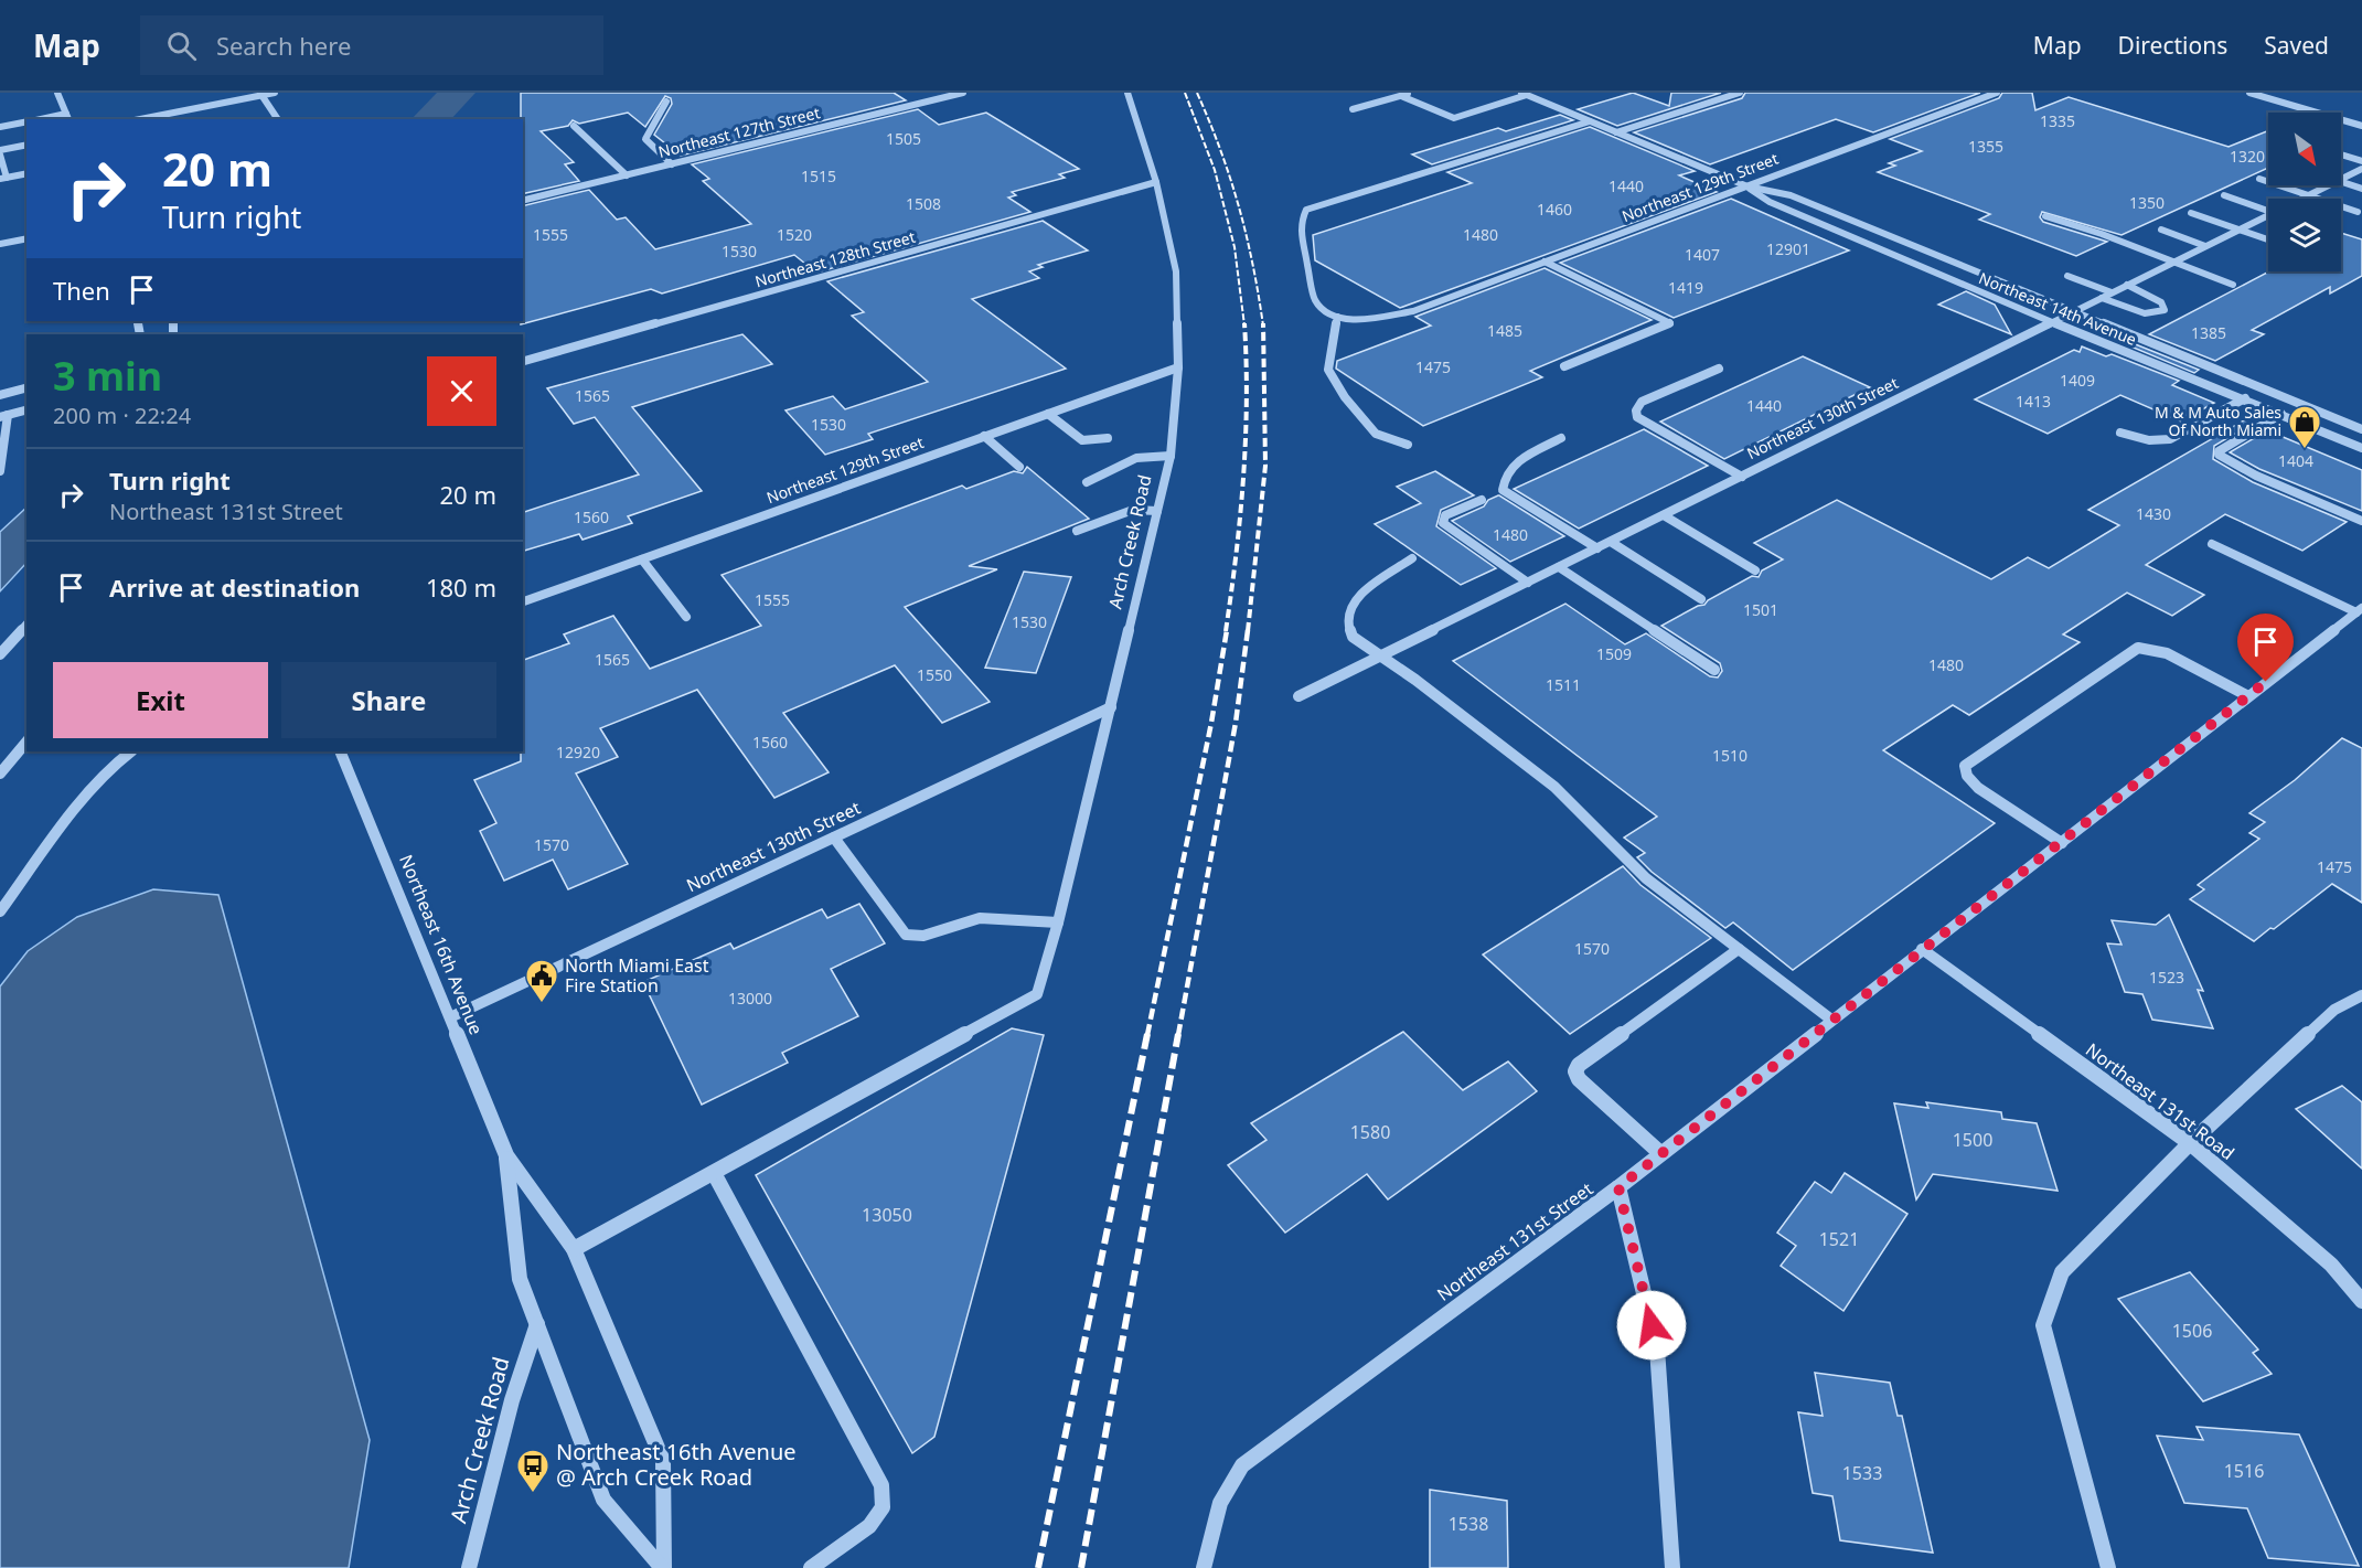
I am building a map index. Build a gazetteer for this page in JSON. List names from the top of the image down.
{
  "streets": {
    "street": [
      "Northeast 127th Street",
      "Northeast 129th Street",
      "Northeast 128th Street",
      "Northeast 14th Avenue",
      "Northeast 130th Street",
      "Arch Creek Road",
      "Northeast 16th Avenue",
      "Northeast 131st Road",
      "Northeast 131st Street"
    ]
  },
  "crossings": [
    ["Northeast 129th Street", "Northeast 14th Avenue"],
    ["Northeast 129th Street", "Arch Creek Road"],
    ["Northeast 128th Street", "Arch Creek Road"],
    ["Northeast 14th Avenue", "Northeast 130th Street"],
    ["Northeast 130th Street", "Arch Creek Road"],
    ["Northeast 130th Street", "Northeast 16th Avenue"],
    ["Arch Creek Road", "Northeast 16th Avenue"],
    ["Northeast 131st Road", "Northeast 131st Street"]
  ],
  "places": {
    "shop": ["M & M Auto Sales Of North Miami"],
    "public building": ["North Miami East Fire Station"],
    "bus stop": ["Northeast 16th Avenue @ Arch Creek Road"]
  },
  "house_numbers": [
    "1335",
    "1505",
    "1355",
    "1320",
    "1515",
    "1440",
    "1350",
    "1508",
    "1460",
    "1555",
    "1520",
    "1480",
    "12901",
    "1530",
    "1407",
    "1419",
    "1485",
    "1385",
    "1475",
    "1409",
    "1565",
    "1413",
    "1440",
    "1530",
    "1404",
    "1430",
    "1560",
    "1480",
    "1555",
    "1501",
    "1530",
    "1509",
    "1565",
    "1480",
    "1550",
    "1511",
    "1560",
    "12920",
    "1510",
    "1570",
    "1475",
    "1570",
    "1523",
    "13000",
    "1580",
    "1500",
    "13050",
    "1521",
    "1506",
    "1516",
    "1533",
    "1538"
  ],
  "north": "bottom right",
  "page": {
    "header": "Map",
    "search": "Search here",
    "nav": ["Map", "Directions", "Saved"],
    "turn": ["20 m", "Turn right"],
    "then": "Then",
    "heading": ["3 min", "200 m · 22:24"],
    "list": [
      {
        "name": "Turn right",
        "note": "Northeast 131st Street",
        "value": "20 m"
      },
      {
        "name": "Arrive at destination",
        "value": "180 m"
      }
    ],
    "buttons": ["Exit", "Share"]
  }
}
